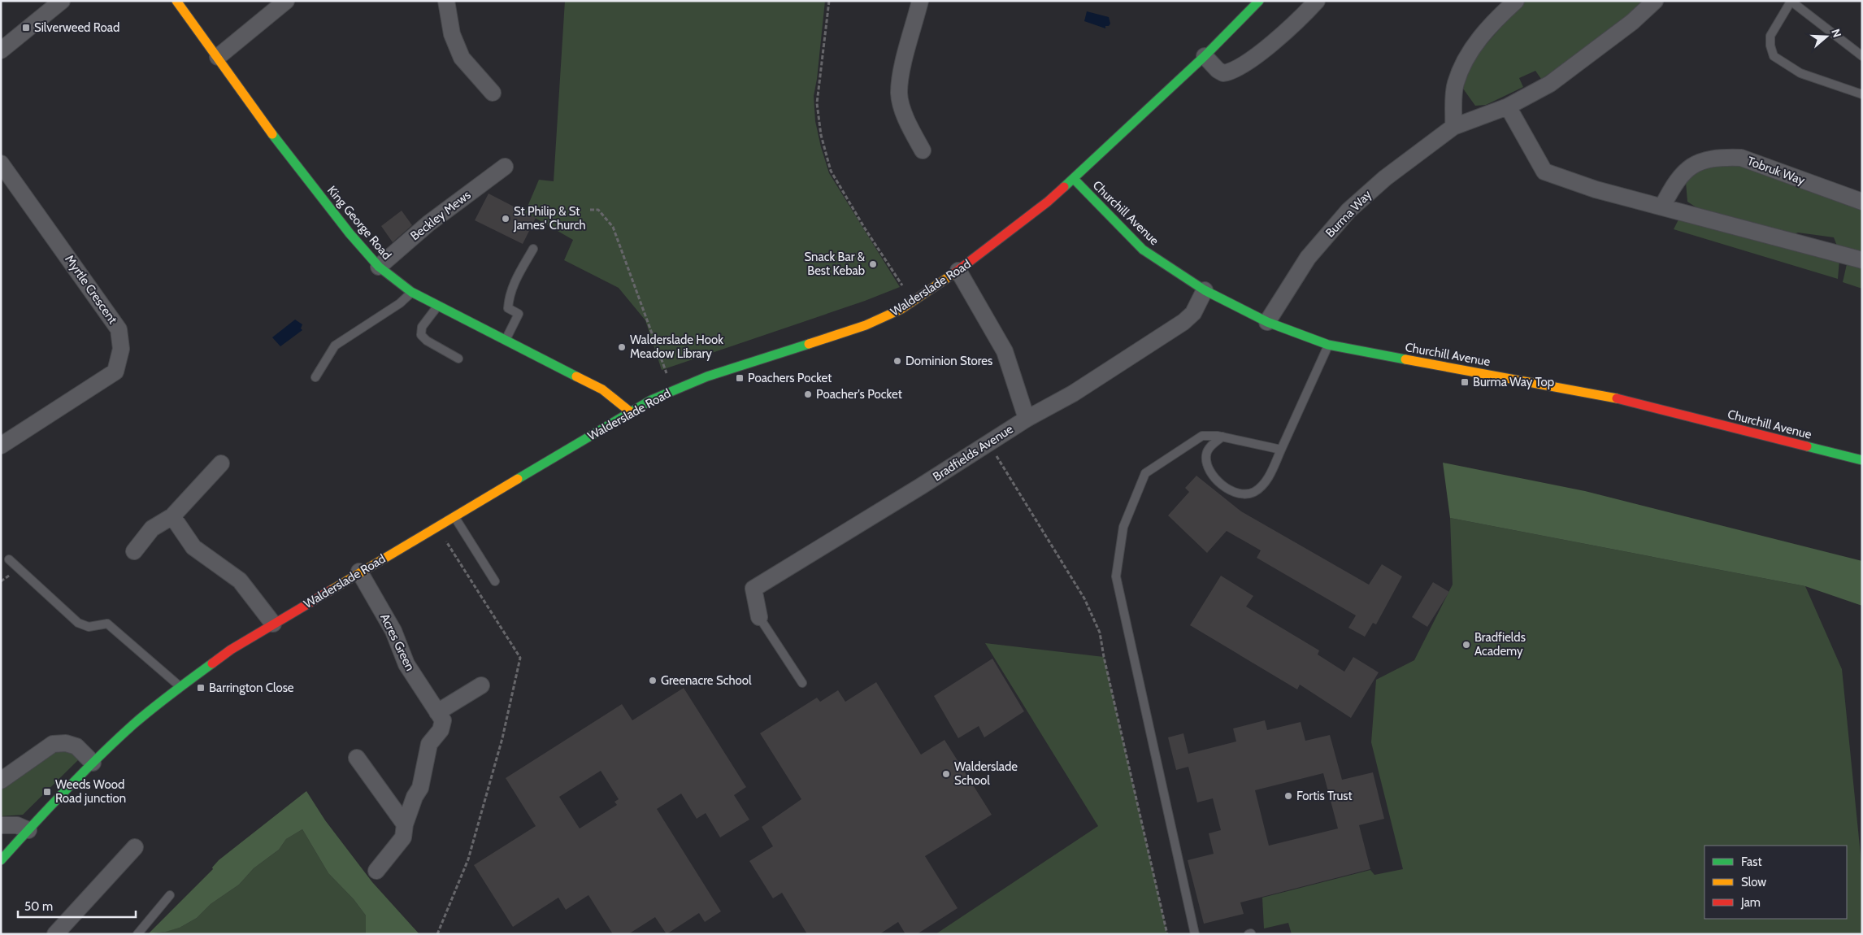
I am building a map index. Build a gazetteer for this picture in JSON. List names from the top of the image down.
{
  "streets": {
    "street": [
      "Tobruk Way",
      "Churchill Avenue",
      "Burma Way",
      "Beckley Mews",
      "King George Road",
      "Walderslade Road",
      "Myrtle Crescent",
      "Bradfields Avenue",
      "Acres Green"
    ]
  },
  "crossings": [
    ["Churchill Avenue", "Burma Way"],
    ["Churchill Avenue", "Walderslade Road"],
    ["Churchill Avenue", "Bradfields Avenue"],
    ["Beckley Mews", "King George Road"],
    ["King George Road", "Walderslade Road"],
    ["Walderslade Road", "Acres Green"]
  ],
  "places": {
    "transit": [
      "Silverweed Road",
      "Poachers Pocket",
      "Burma Way Top",
      "Barrington Close",
      "Weeds Wood Road junction"
    ],
    "other": [
      "St Philip & St James' Church",
      "Snack Bar & Best Kebab",
      "Walderslade Hook Meadow Library",
      "Dominion Stores",
      "Poacher's Pocket",
      "Bradfields Academy",
      "Greenacre School",
      "Walderslade School",
      "Fortis Trust"
    ]
  },
  "legend": ["Fast", "Slow", "Jam"],
  "scale_bar": "50 m",
  "north": "right"
}
